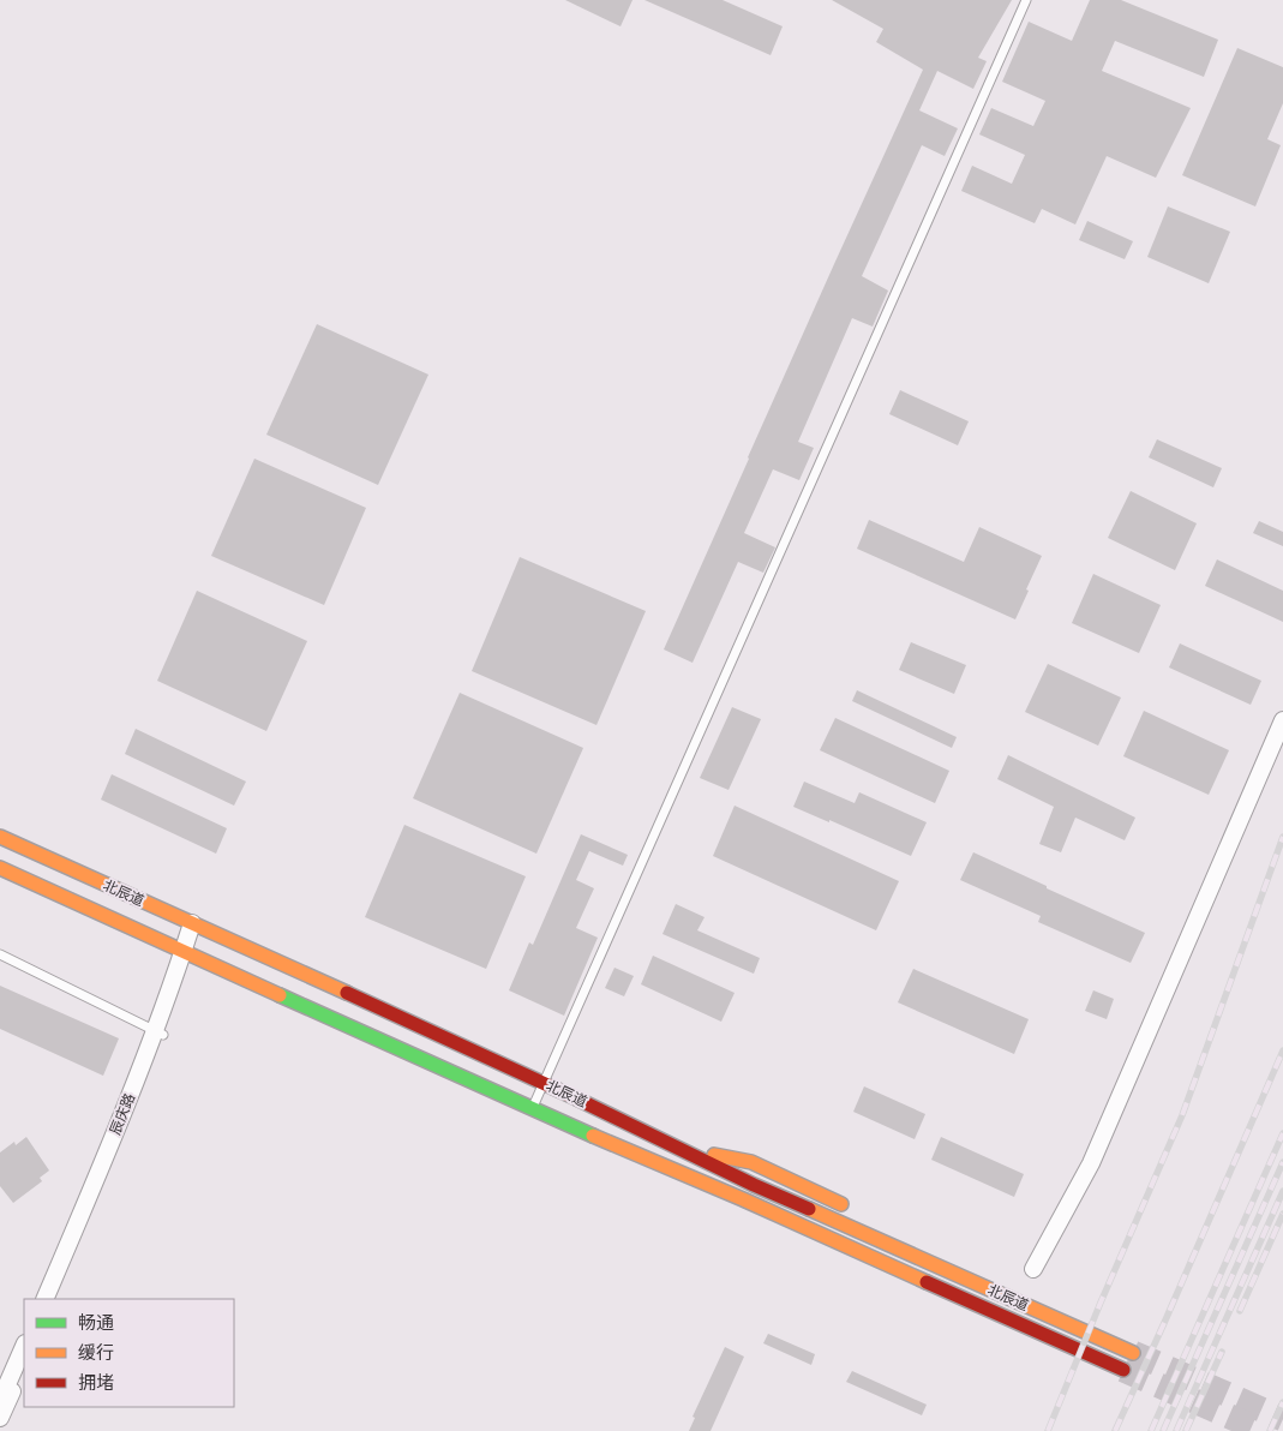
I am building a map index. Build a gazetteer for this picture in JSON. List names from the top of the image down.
{
  "streets": {
    "main road": ["北辰道"],
    "street": ["辰庆路"]
  },
  "crossings": [
    ["北辰道", "辰庆路"]
  ],
  "legend": ["畅通", "缓行", "拥堵"]
}
